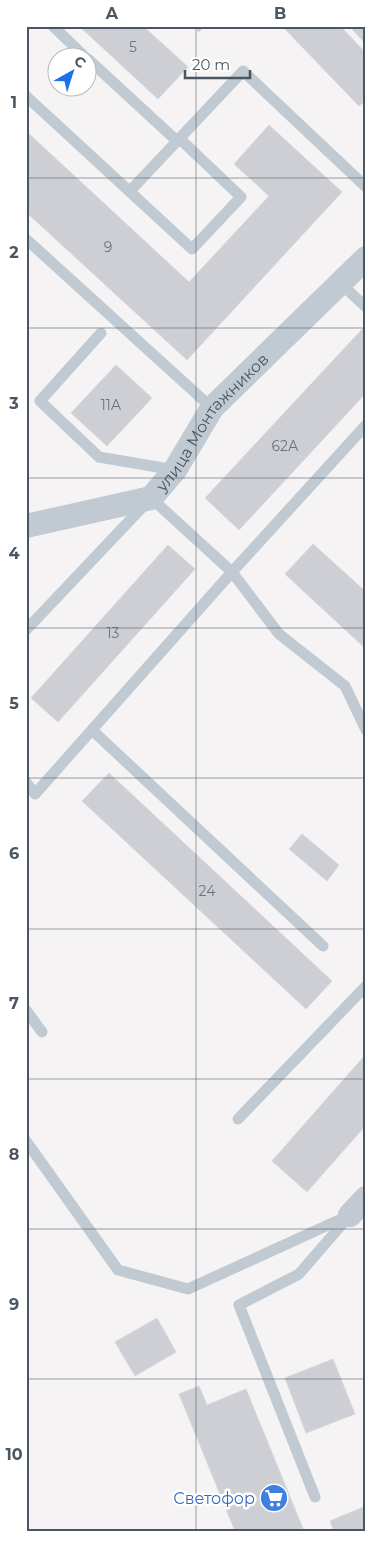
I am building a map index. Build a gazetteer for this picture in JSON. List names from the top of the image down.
{
  "streets": {
    "street": ["улица Монтажников"]
  },
  "places": {
    "supermarket": ["Светофор"]
  },
  "house_numbers": [
    "5",
    "9",
    "11А",
    "62А",
    "13",
    "24"
  ],
  "scale_bar": "20 m",
  "north": "top right",
  "grid": {
    "columns": ["A", "B"],
    "rows": [
      "1",
      "2",
      "3",
      "4",
      "5",
      "6",
      "7",
      "8",
      "9",
      "10"
    ]
  }
}
